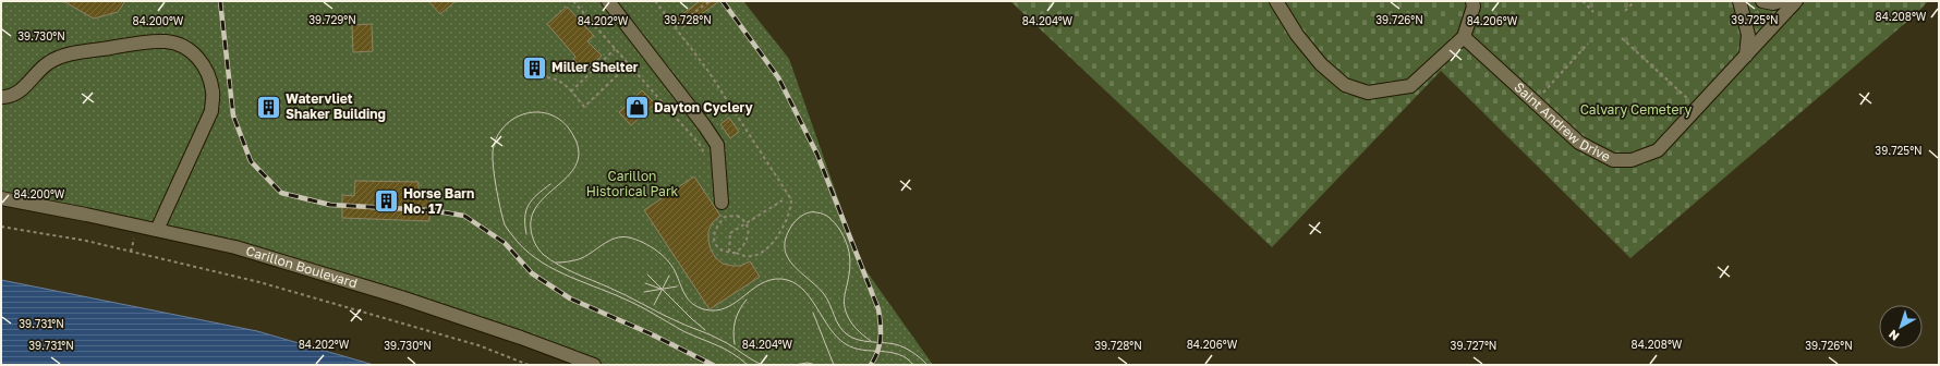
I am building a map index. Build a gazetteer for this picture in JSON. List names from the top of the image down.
{
  "streets": {
    "street": ["Saint Andrew Drive", "Carillon Boulevard"]
  },
  "parks": ["Calvary Cemetery", "Carillon Historical Park"],
  "places": {
    "building": ["Miller Shelter", "Watervliet Shaker Building", "Horse Barn No. 17"],
    "shop": ["Dayton Cyclery"]
  },
  "north": "bottom left",
  "coordinates": [
    "84.208°W",
    "39.725°N",
    "39.729°N",
    "39.728°N",
    "39.726°N",
    "84.200°W",
    "84.202°W",
    "84.204°W",
    "84.206°W",
    "39.730°N",
    "39.731°N",
    "39.727°N"
  ]
}
